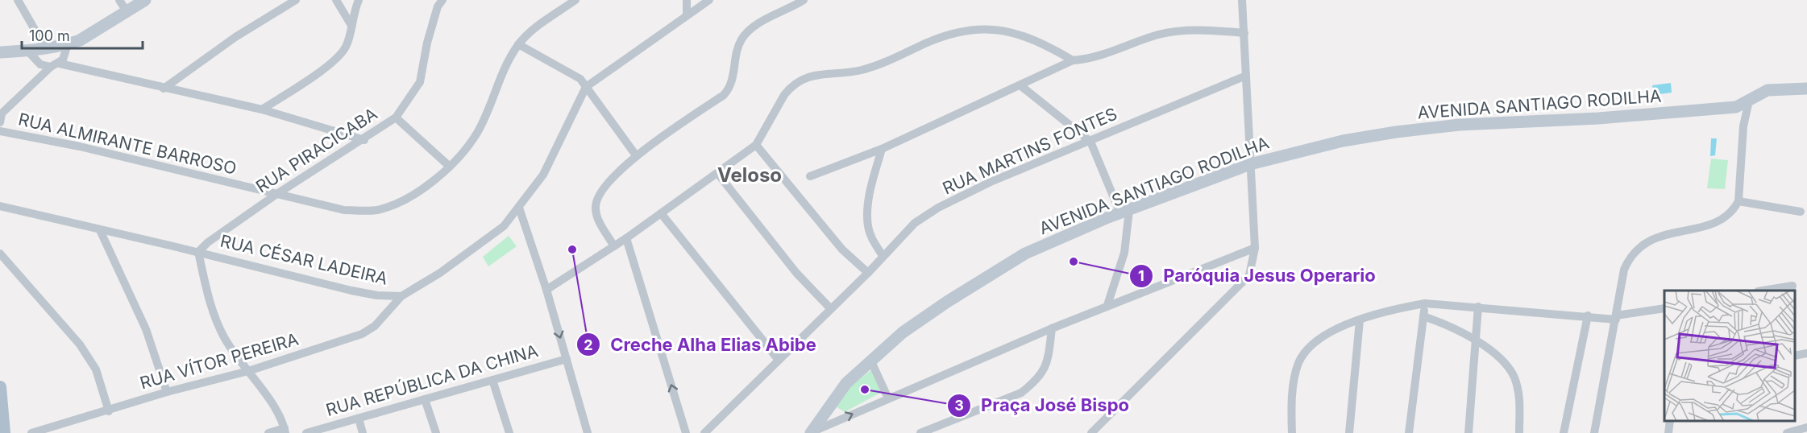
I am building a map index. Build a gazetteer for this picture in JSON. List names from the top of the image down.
{
  "streets": {
    "main road": ["AVENIDA SANTIAGO RODILHA"],
    "street": [
      "RUA ALMIRANTE BARROSO",
      "RUA PIRACICABA",
      "RUA MARTINS FONTES",
      "RUA CÉSAR LADEIRA",
      "RUA VÍTOR PEREIRA",
      "RUA REPÚBLICA DA CHINA"
    ]
  },
  "crossings": [
    ["RUA ALMIRANTE BARROSO", "RUA PIRACICABA"],
    ["RUA PIRACICABA", "RUA CÉSAR LADEIRA"],
    ["RUA CÉSAR LADEIRA", "RUA VÍTOR PEREIRA"]
  ],
  "districts": ["Veloso"],
  "places": ["Creche Alha Elias Abibe", "Paróquia Jesus Operario", "Praça José Bispo"],
  "scale_bar": "100 m"
}
